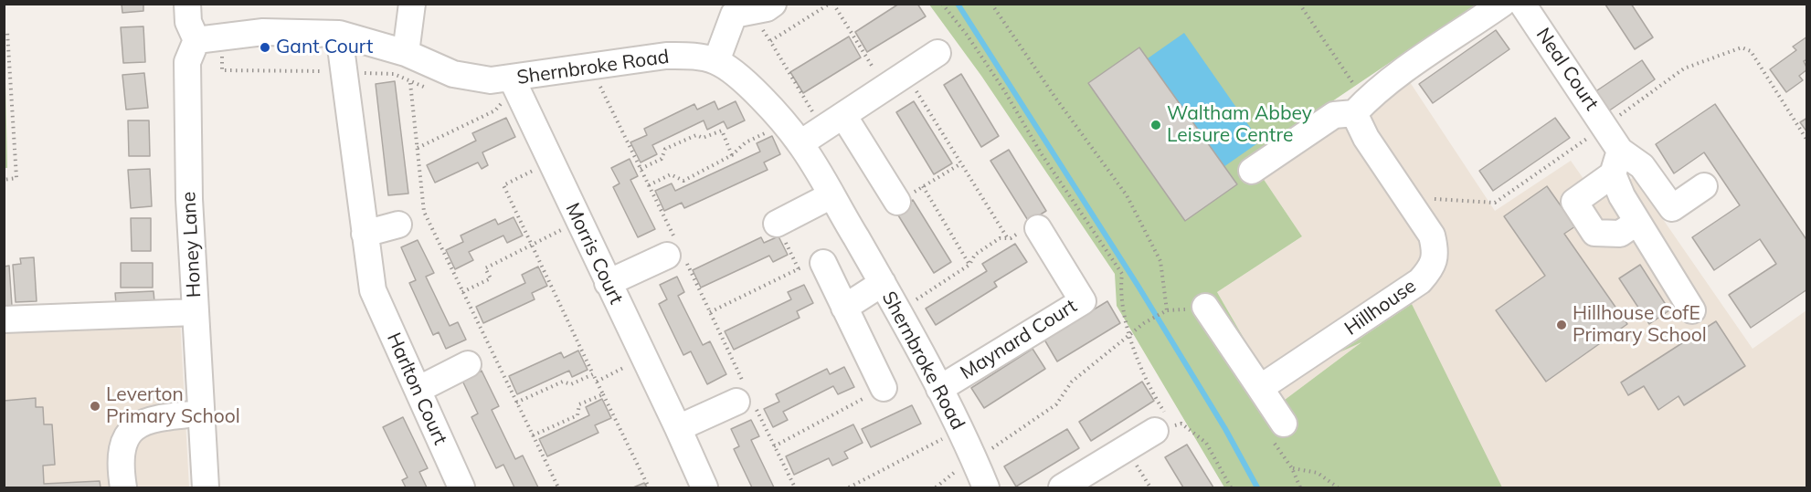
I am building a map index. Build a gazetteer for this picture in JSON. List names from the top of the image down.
{
  "streets": {
    "street": [
      "Shernbroke Road",
      "Neal Court",
      "Honey Lane",
      "Morris Court",
      "Hillhouse",
      "Maynard Court",
      "Harlton Court"
    ]
  },
  "crossings": [
    ["Shernbroke Road", "Honey Lane"],
    ["Shernbroke Road", "Morris Court"],
    ["Shernbroke Road", "Maynard Court"]
  ],
  "places": [
    "Gant Court",
    "Waltham Abbey Leisure Centre",
    "Hillhouse CofE Primary School",
    "Leverton Primary School"
  ]
}
